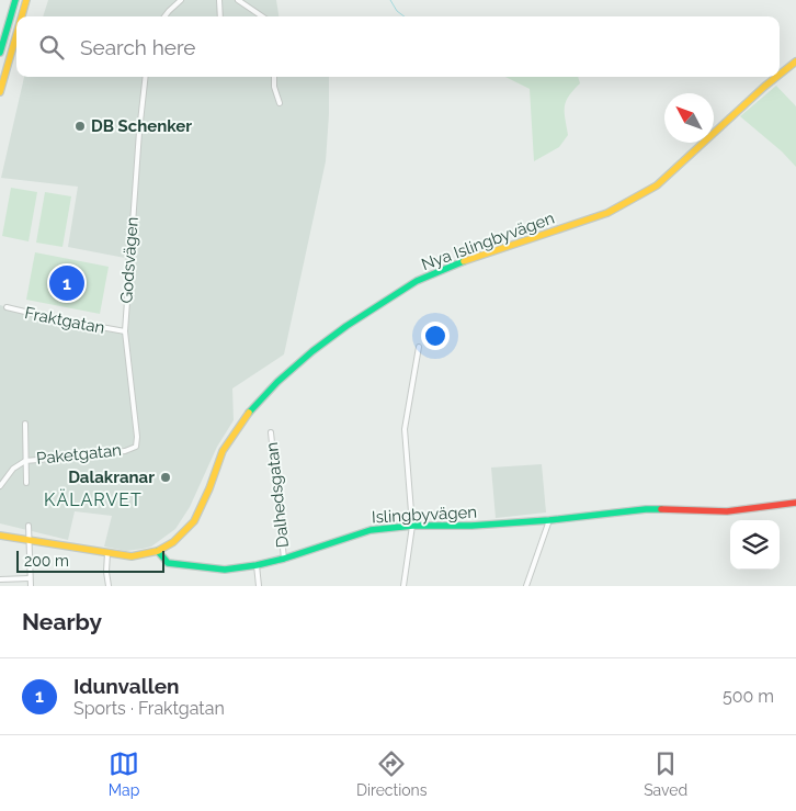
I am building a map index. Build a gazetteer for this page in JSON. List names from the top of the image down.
{
  "streets": {
    "main road": ["Nya Islingbyvägen", "Islingbyvägen"],
    "street": [
      "Godsvägen",
      "Fraktgatan",
      "Paketgatan",
      "Dalhedsgatan"
    ]
  },
  "crossings": [
    ["Nya Islingbyvägen", "Islingbyvägen"],
    ["Godsvägen", "Fraktgatan"],
    ["Godsvägen", "Paketgatan"],
    ["Dalhedsgatan", "Islingbyvägen"]
  ],
  "districts": ["KÄLARVET"],
  "places": ["DB Schenker", "Dalakranar"],
  "scale_bar": "200 m",
  "north": "top left",
  "page": {
    "search": "Search here",
    "pins": "1",
    "scale": "200 m",
    "heading": "Nearby",
    "list": [
      {
        "mark": "1",
        "name": "Idunvallen",
        "note": "Sports · Fraktgatan",
        "value": "500 m"
      }
    ],
    "nav": ["Map", "Directions", "Saved"]
  }
}
